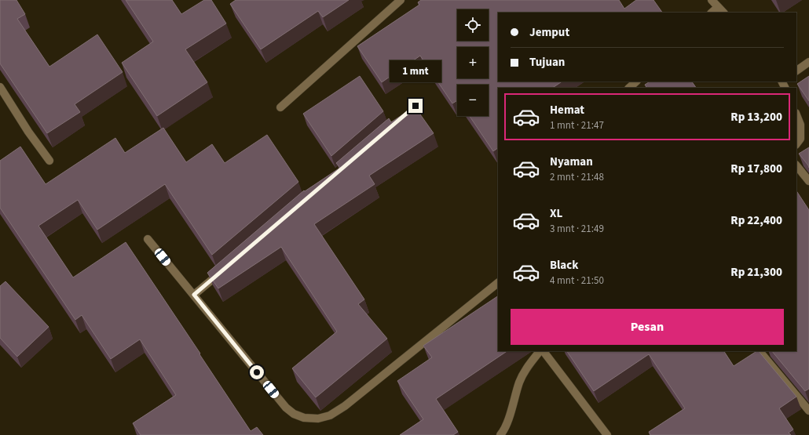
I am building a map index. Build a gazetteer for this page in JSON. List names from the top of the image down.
{
  "page": {
    "map_buttons": ["+", "−"],
    "banner": ["Jemput", "Tujuan"],
    "bubble": "1 mnt",
    "list": [
      {
        "name": "Hemat",
        "note": "1 mnt · 21:47",
        "value": "Rp 13,200"
      },
      {
        "name": "Nyaman",
        "note": "2 mnt · 21:48",
        "value": "Rp 17,800"
      },
      {
        "name": "XL",
        "note": "3 mnt · 21:49",
        "value": "Rp 22,400"
      },
      {
        "name": "Black",
        "note": "4 mnt · 21:50",
        "value": "Rp 21,300"
      }
    ],
    "buttons": "Pesan"
  }
}
